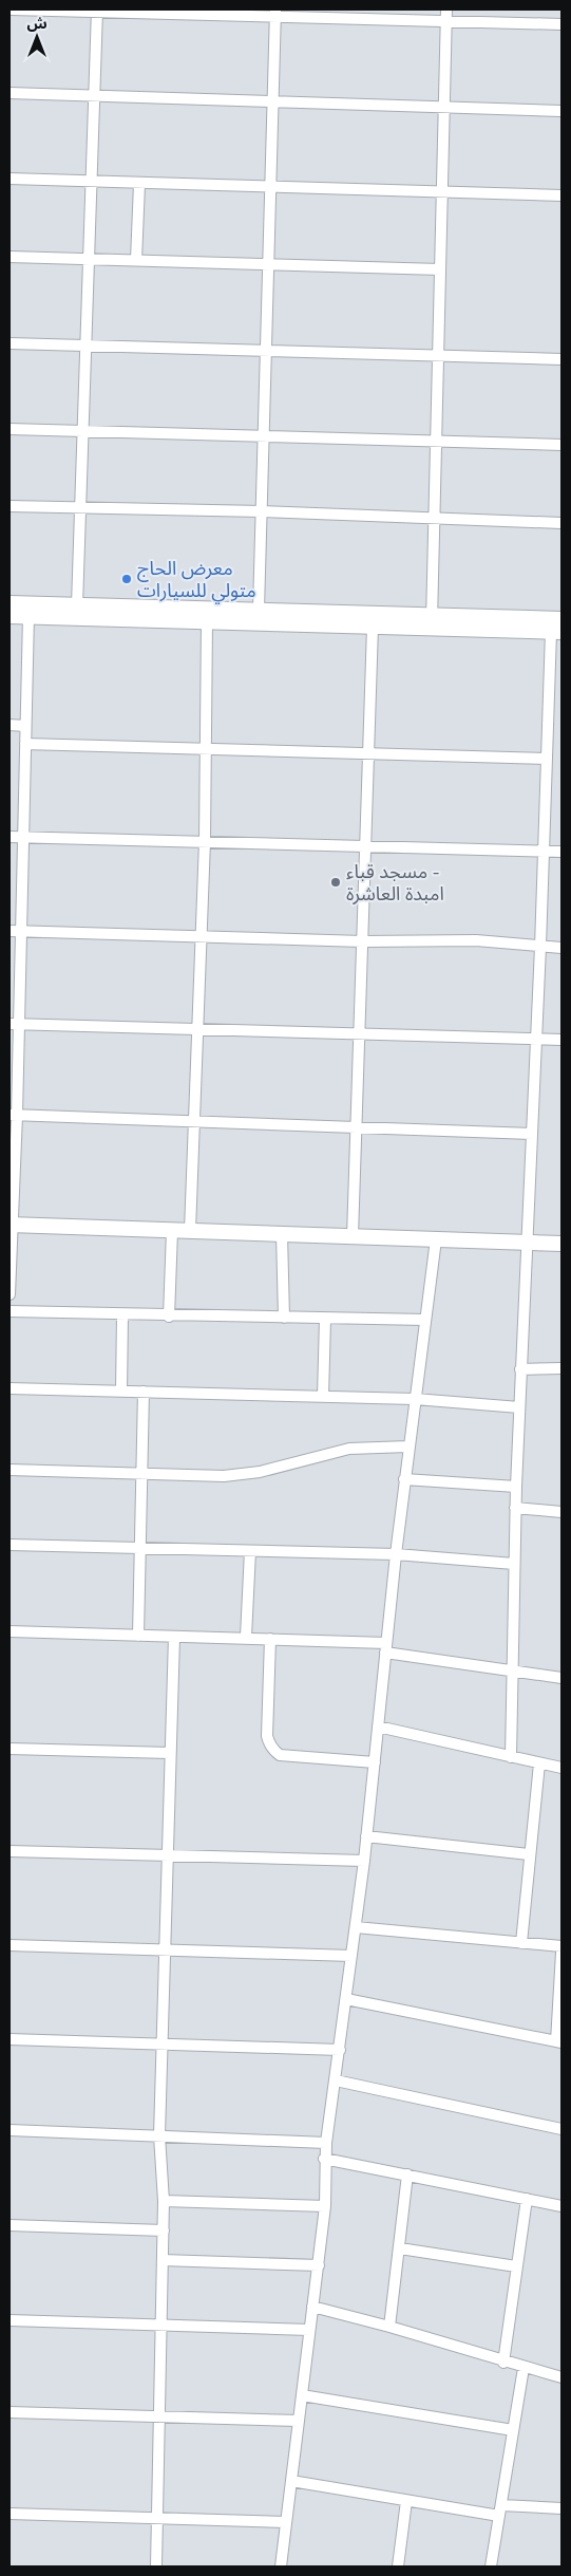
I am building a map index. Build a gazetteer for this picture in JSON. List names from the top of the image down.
{
  "places": ["معرض الحاج متولي للسيارات", "مسجد قباء - امبدة العاشرة"],
  "north": "top"
}
